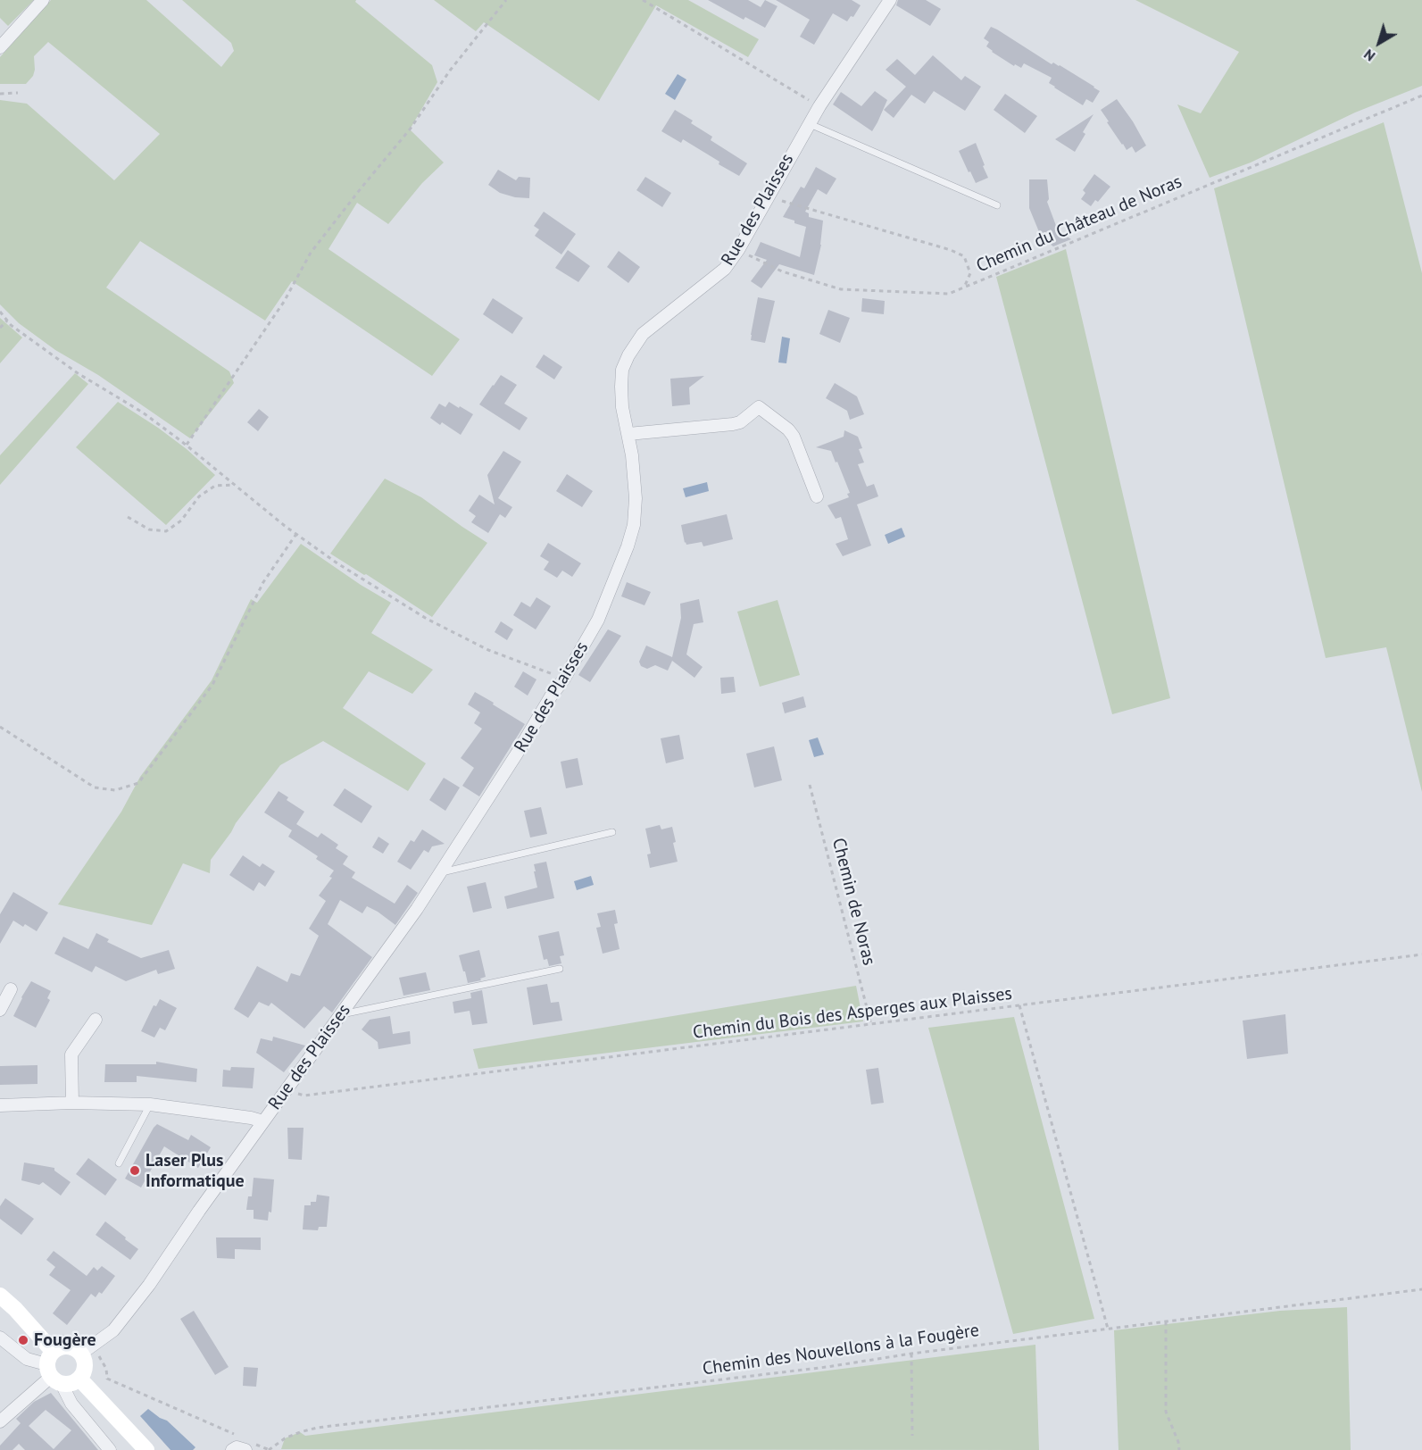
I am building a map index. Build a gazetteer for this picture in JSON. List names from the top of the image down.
{
  "streets": {
    "street": ["Rue des Plaisses"],
    "path": [
      "Chemin du Château de Noras",
      "Chemin de Noras",
      "Chemin du Bois des Asperges aux Plaisses",
      "Chemin des Nouvellons à la Fougère"
    ]
  },
  "crossings": [
    ["Rue des Plaisses", "Chemin du Château de Noras"],
    ["Rue des Plaisses", "Chemin du Bois des Asperges aux Plaisses"],
    ["Chemin de Noras", "Chemin du Bois des Asperges aux Plaisses"]
  ],
  "places": ["Laser Plus Informatique", "Fougère"],
  "north": "bottom left"
}
